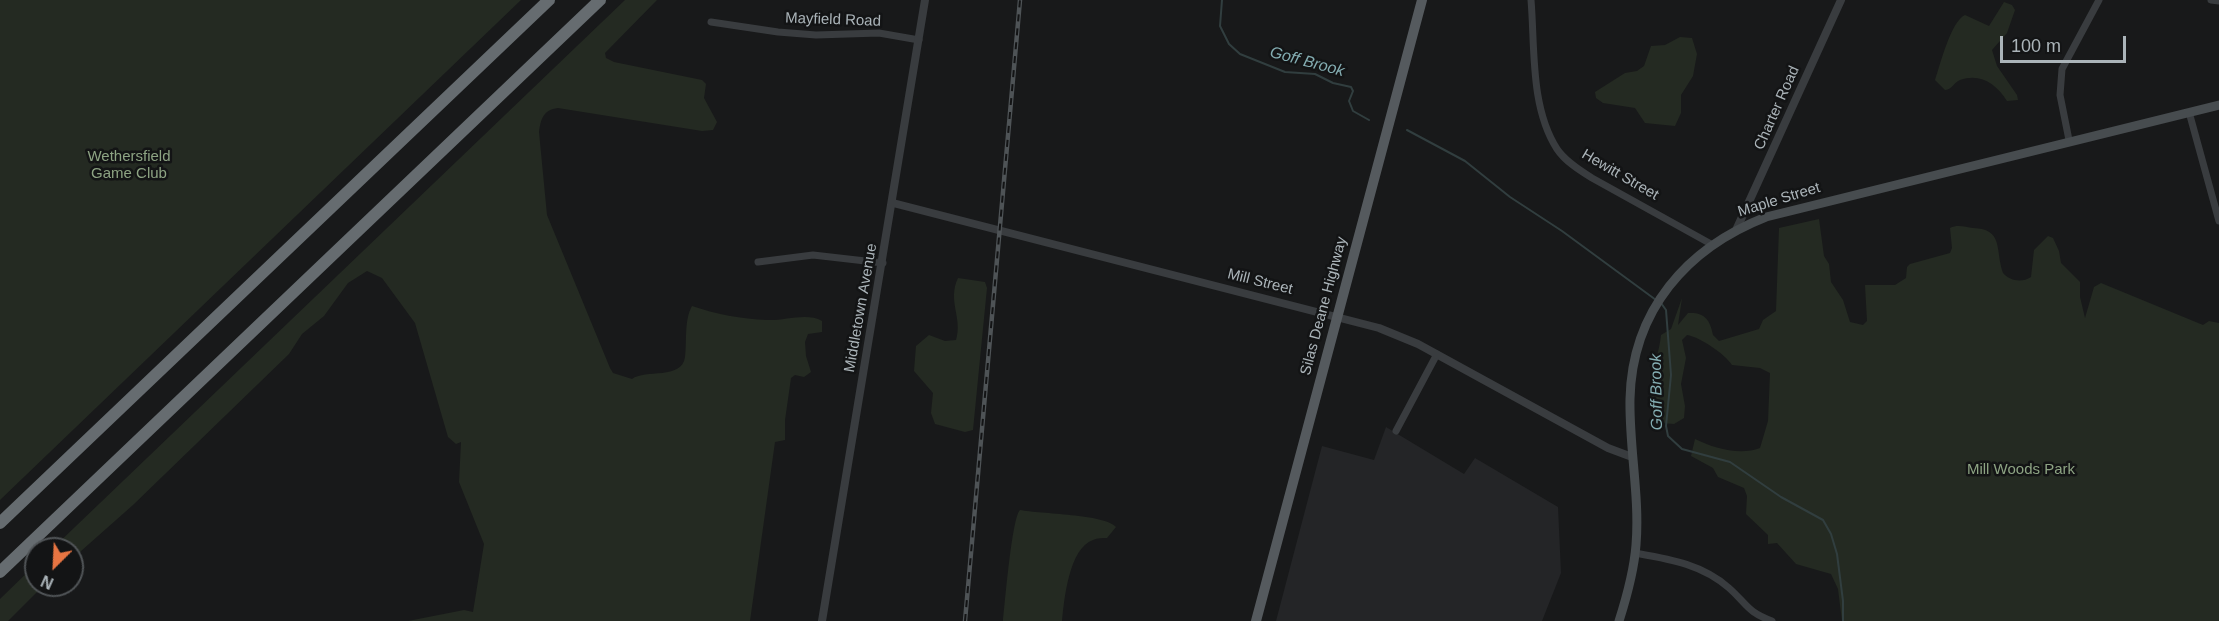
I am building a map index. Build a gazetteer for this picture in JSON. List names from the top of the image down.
{
  "streets": {
    "main road": ["Maple Street", "Silas Deane Highway"],
    "street": [
      "Mayfield Road",
      "Charter Road",
      "Hewitt Street",
      "Mill Street",
      "Middletown Avenue"
    ]
  },
  "crossings": [
    ["Mayfield Road", "Middletown Avenue"],
    ["Charter Road", "Maple Street"],
    ["Hewitt Street", "Maple Street"],
    ["Maple Street", "Mill Street"],
    ["Mill Street", "Silas Deane Highway"],
    ["Mill Street", "Middletown Avenue"]
  ],
  "water": ["Goff Brook"],
  "parks": ["Wethersfield Game Club", "Mill Woods Park"],
  "scale_bar": "100 m",
  "north": "bottom left"
}
